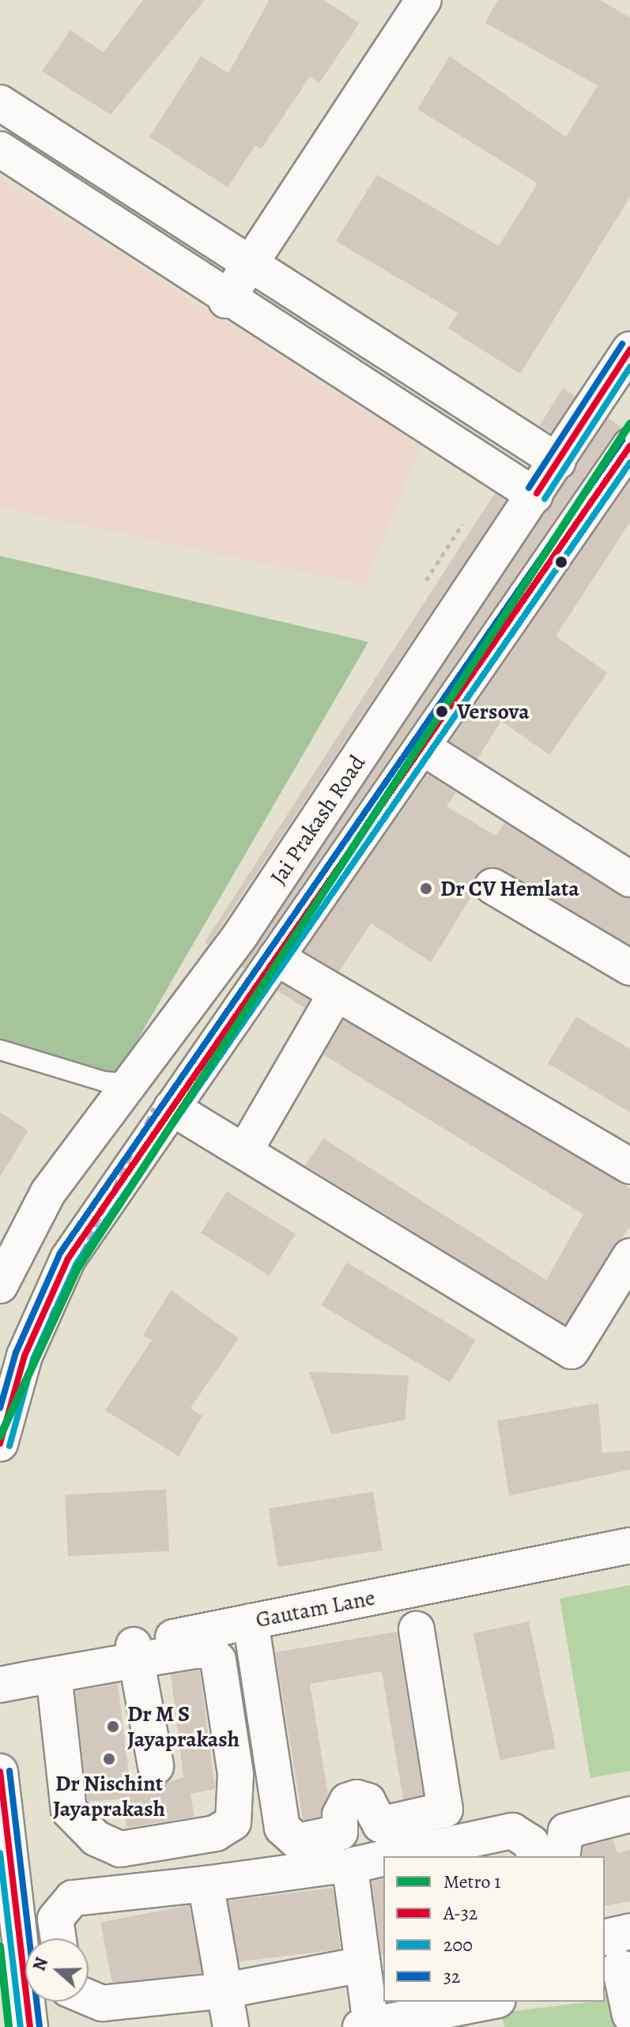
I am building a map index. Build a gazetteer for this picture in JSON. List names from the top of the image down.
{
  "streets": {
    "street": ["Jai Prakash Road", "Gautam Lane"]
  },
  "places": [
    "Versova",
    "Dr CV Hemlata",
    "Dr M S Jayaprakash",
    "Dr Nischint Jayaprakash"
  ],
  "lines": [
    "transit line 32",
    "transit line A-32",
    "transit line 200",
    "metro line 1"
  ],
  "legend": [
    "Metro 1",
    "A-32",
    "200",
    "32"
  ],
  "north": "left"
}
